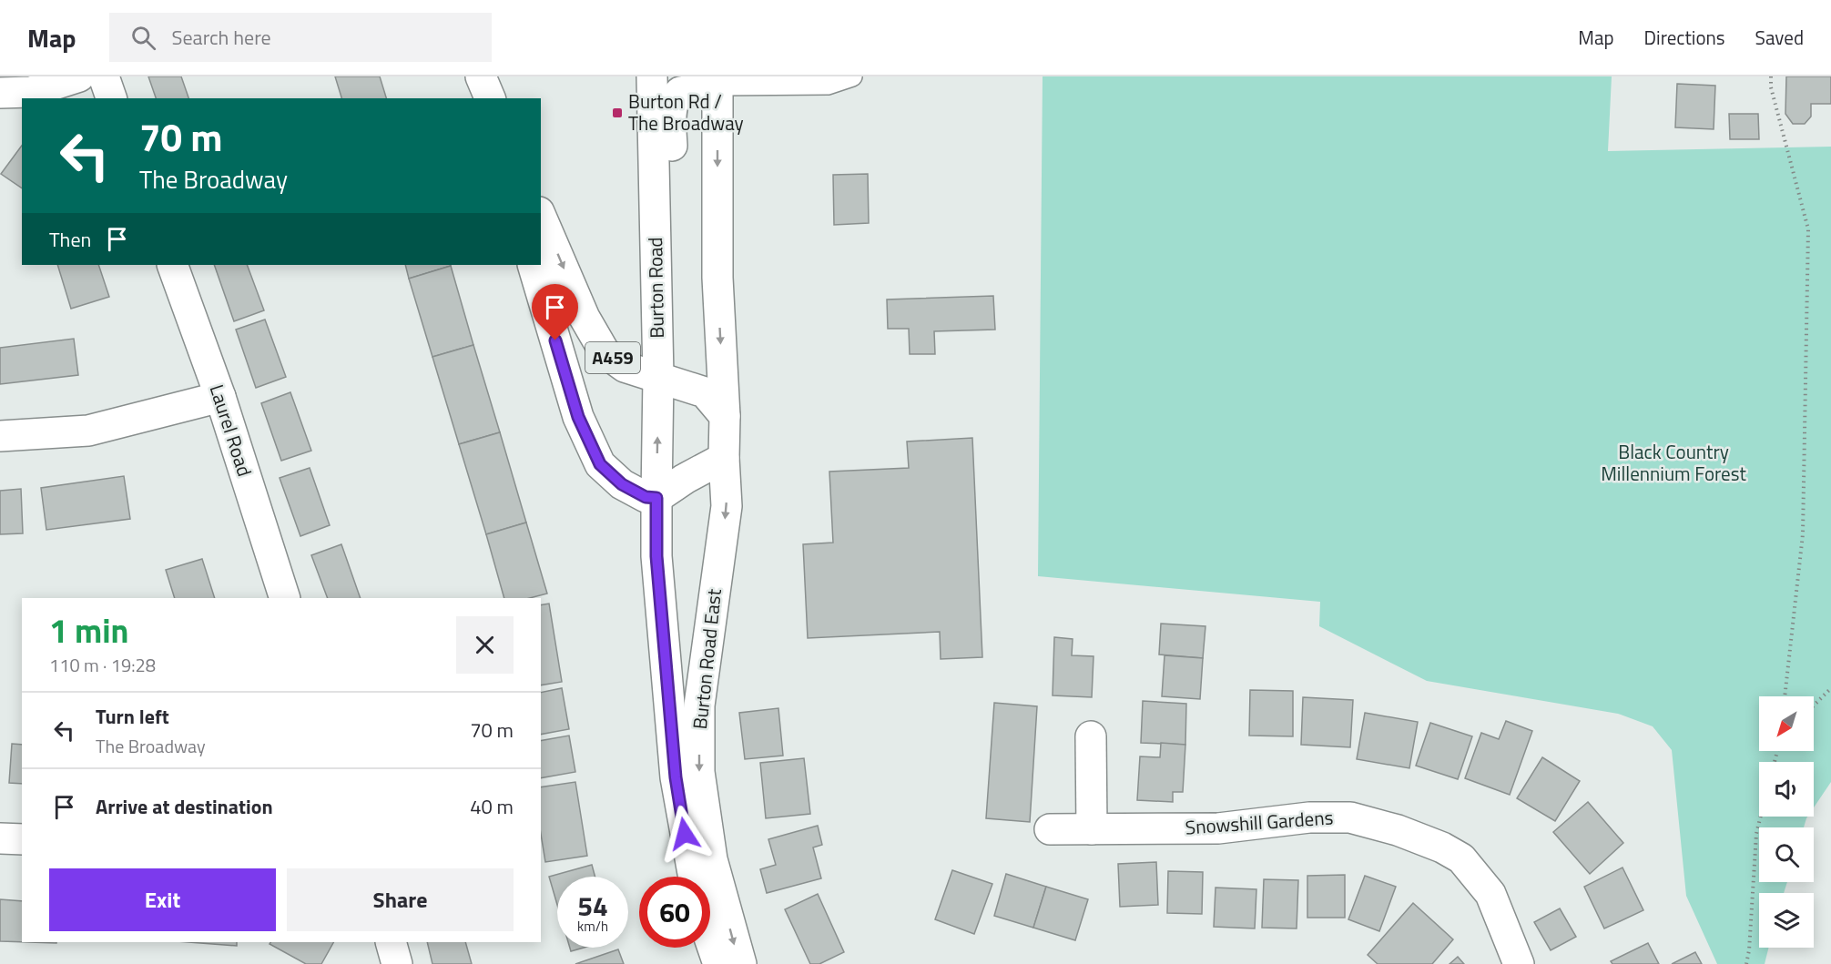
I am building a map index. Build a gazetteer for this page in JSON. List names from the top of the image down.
{
  "streets": {
    "main road": [
      "Burton Road",
      "A459",
      "Laurel Road",
      "Burton Road East",
      "Snowshill Gardens"
    ]
  },
  "crossings": [
    ["Burton Road", "A459"],
    ["Burton Road", "Burton Road East"],
    ["A459", "Burton Road East"]
  ],
  "parks": ["Black Country Millennium Forest"],
  "places": {
    "transit": ["Burton Rd / The Broadway"]
  },
  "north": "bottom left",
  "page": {
    "header": "Map",
    "search": "Search here",
    "nav": ["Map", "Directions", "Saved"],
    "turn": ["70 m", "The Broadway"],
    "then": "Then",
    "heading": ["1 min", "110 m · 19:28"],
    "list": [
      {
        "name": "Turn left",
        "note": "The Broadway",
        "value": "70 m"
      },
      {
        "name": "Arrive at destination",
        "value": "40 m"
      }
    ],
    "buttons": ["Exit", "Share"],
    "speed": "54 km/h",
    "limit": "60"
  }
}
